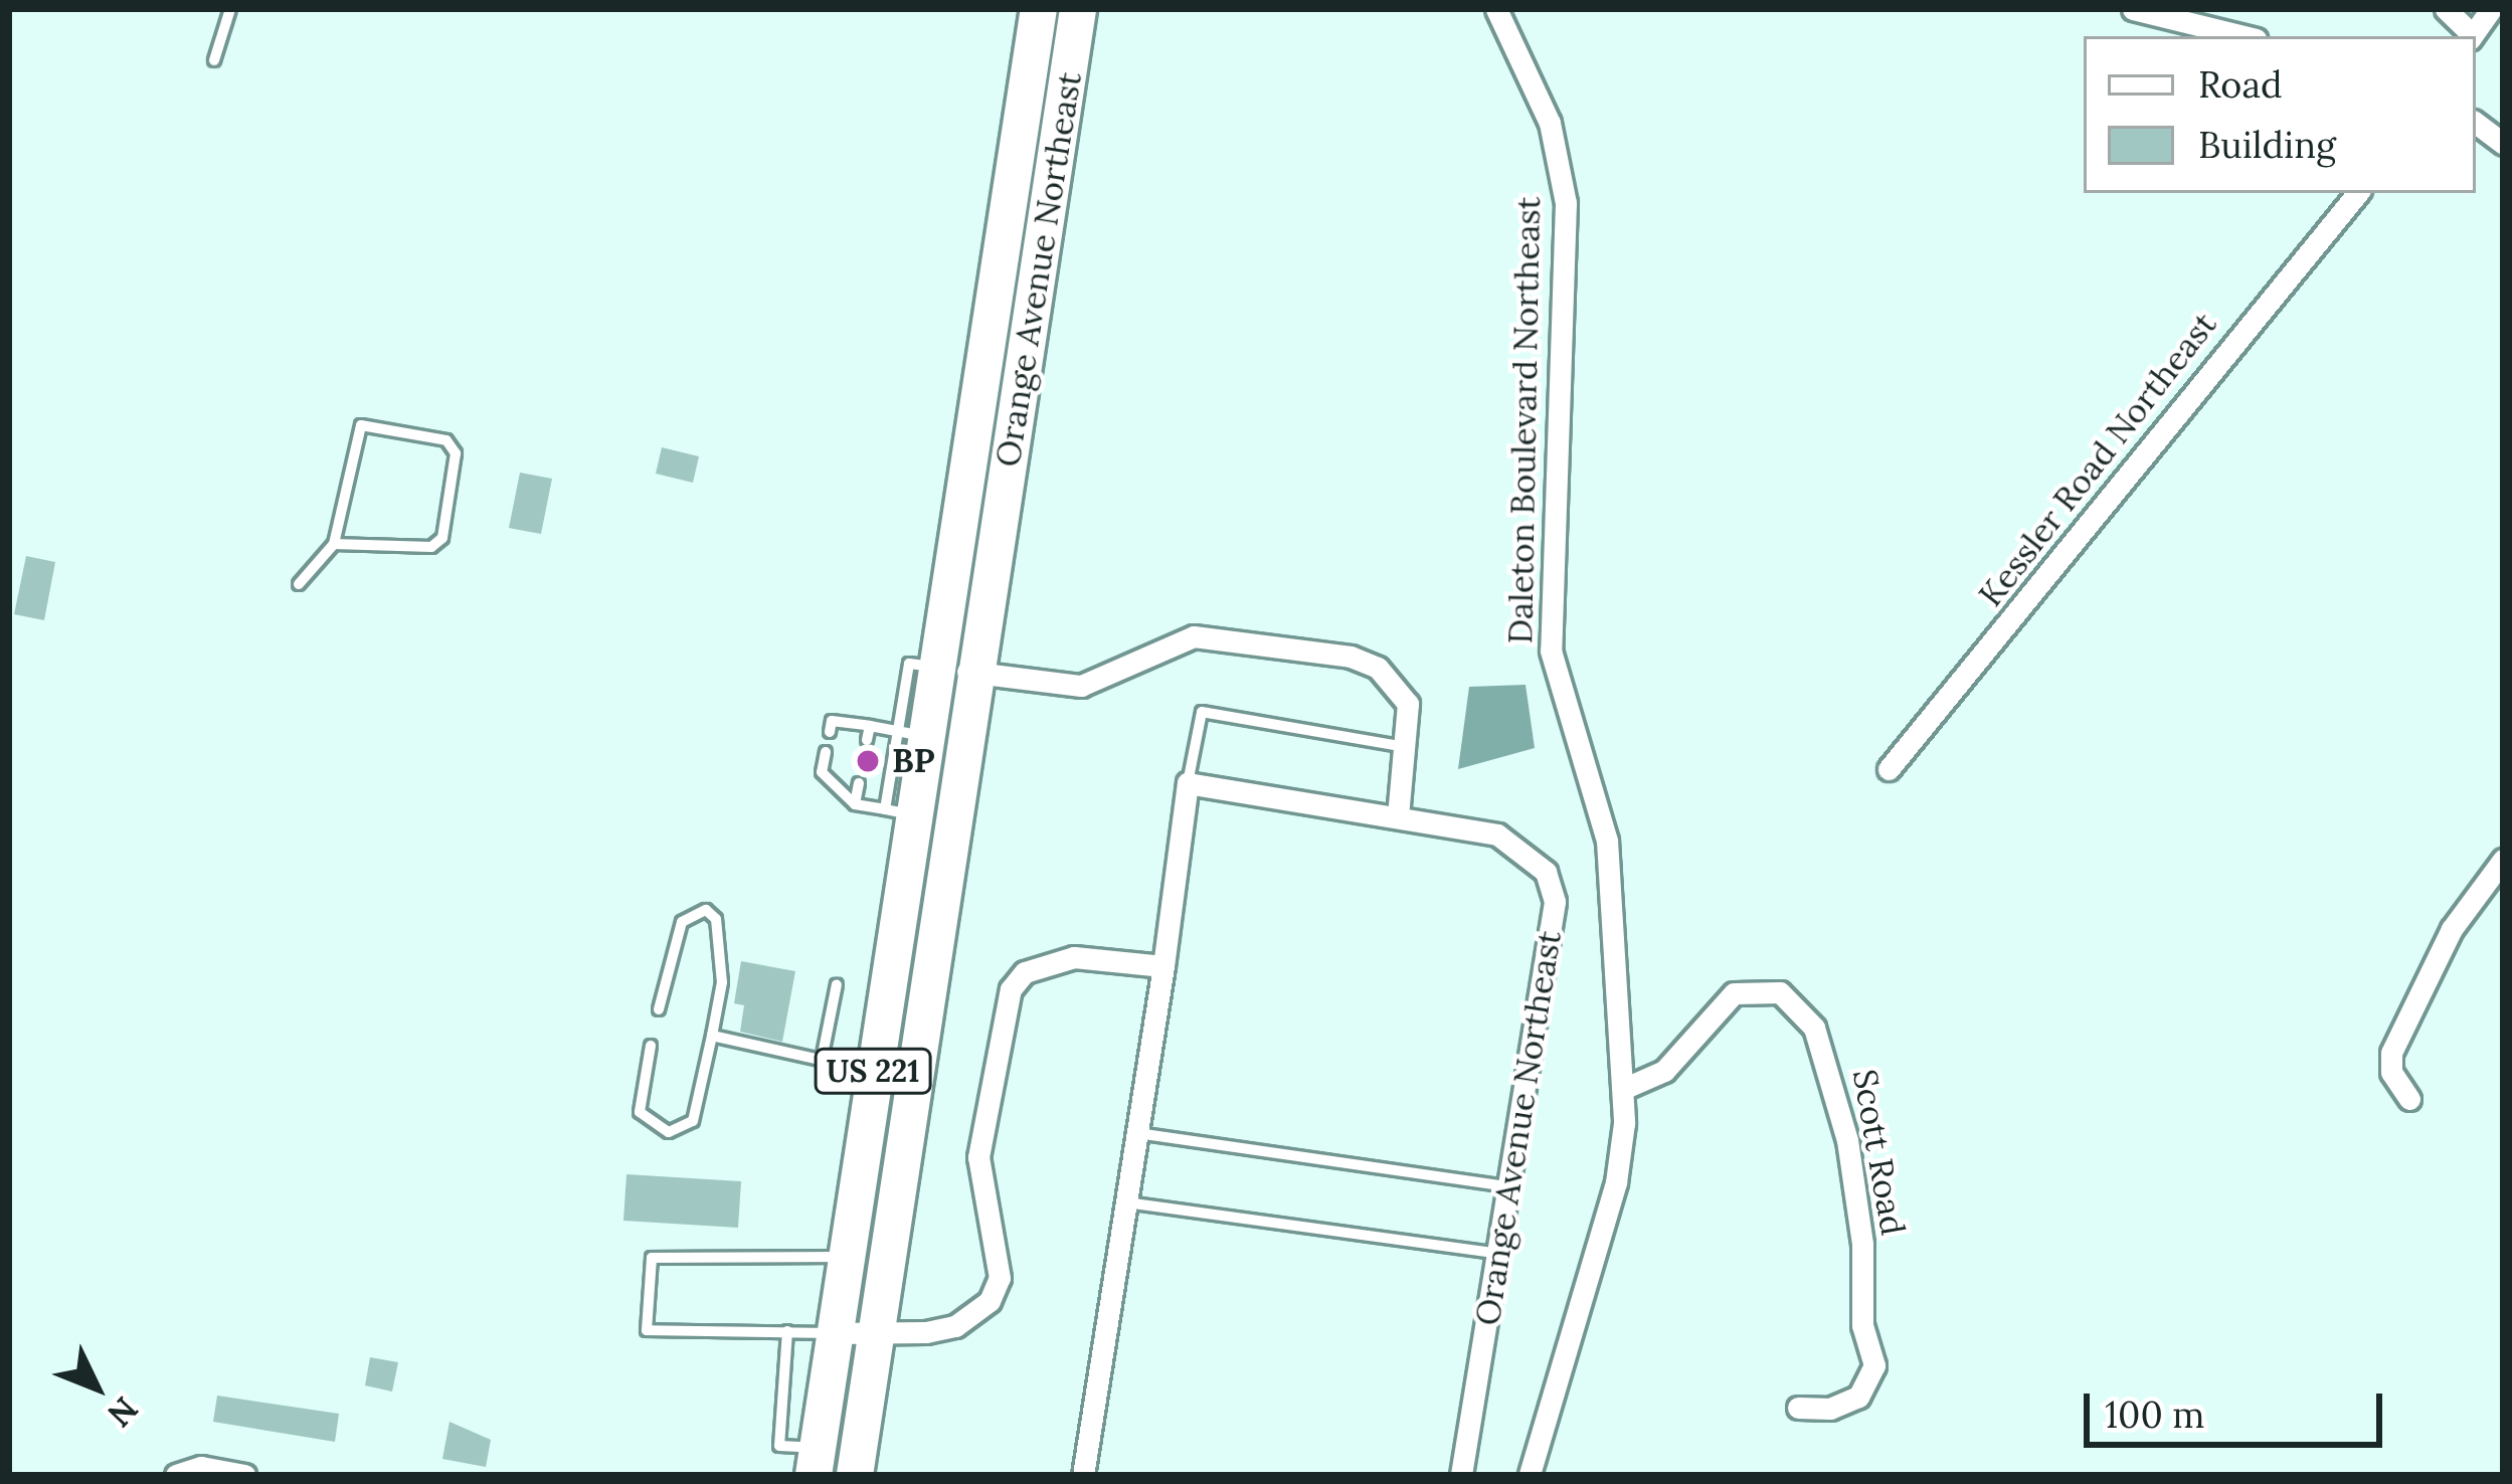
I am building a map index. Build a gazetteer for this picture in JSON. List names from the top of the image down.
{
  "streets": {
    "highway": ["Orange Avenue Northeast", "US 221"],
    "street": ["Daleton Boulevard Northeast", "Kessler Road Northeast", "Scott Road"]
  },
  "crossings": [
    ["Daleton Boulevard Northeast", "Scott Road"]
  ],
  "places": ["BP"],
  "legend": ["Road", "Building"],
  "scale_bar": "100 m",
  "north": "bottom right"
}
